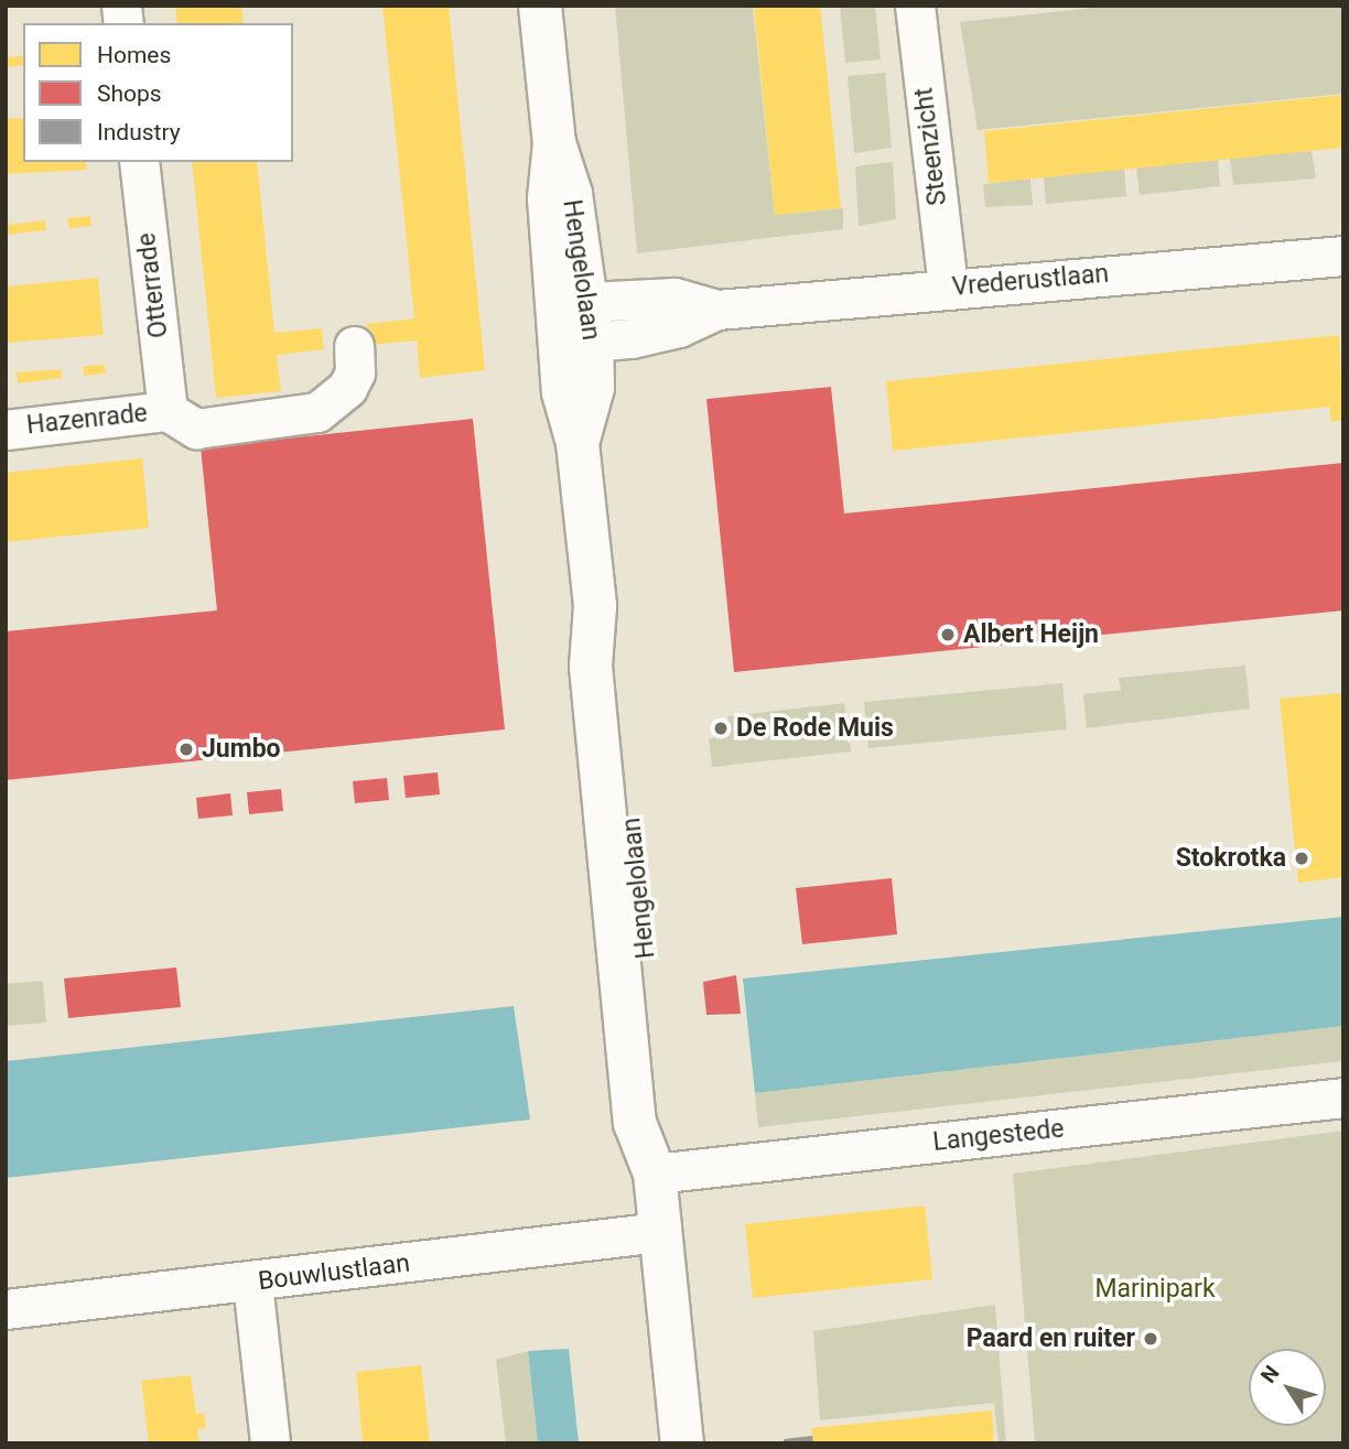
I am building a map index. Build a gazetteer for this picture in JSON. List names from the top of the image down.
{
  "streets": {
    "street": [
      "Steenzicht",
      "Hengelolaan",
      "Vrederustlaan",
      "Otterrade",
      "Hazenrade",
      "Langestede",
      "Bouwlustlaan"
    ]
  },
  "crossings": [
    ["Steenzicht", "Vrederustlaan"],
    ["Hengelolaan", "Vrederustlaan"],
    ["Hengelolaan", "Langestede"],
    ["Hengelolaan", "Bouwlustlaan"],
    ["Otterrade", "Hazenrade"]
  ],
  "parks": ["Marinipark"],
  "places": [
    "Albert Heijn",
    "De Rode Muis",
    "Jumbo",
    "Stokrotka",
    "Paard en ruiter"
  ],
  "legend": ["Homes", "Shops", "Industry"],
  "north": "top left"
}
